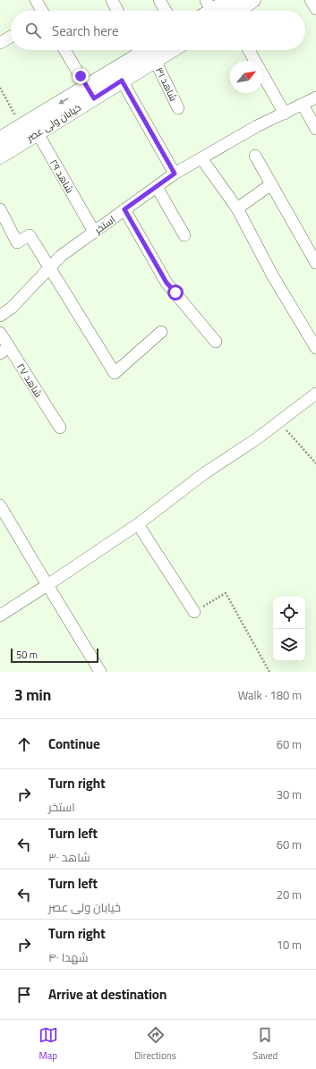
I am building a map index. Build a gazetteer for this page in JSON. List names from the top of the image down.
{
  "streets": {
    "main road": ["خیابان ولی عصر"],
    "street": [
      "شاهد ۳۱",
      "شاهد ۲۹",
      "استخر",
      "شاهد ۲۷"
    ]
  },
  "crossings": [
    ["شاهد ۳۱", "خیابان ولی عصر"],
    ["خیابان ولی عصر", "شاهد ۲۹"],
    ["شاهد ۲۹", "استخر"]
  ],
  "scale_bar": "50 m",
  "north": "top right",
  "page": {
    "search": "Search here",
    "scale": "50 m",
    "heading": ["3 min", "Walk · 180 m"],
    "list": [
      ["Continue", "60 m"],
      ["Turn right", "استخر", "30 m"],
      ["Turn left", "شاهد ۳۰", "60 m"],
      ["Turn left", "خیابان ولی عصر", "20 m"],
      ["Turn right", "شهدا ۴۰", "10 m"],
      "Arrive at destination"
    ],
    "nav": ["Map", "Directions", "Saved"]
  }
}
